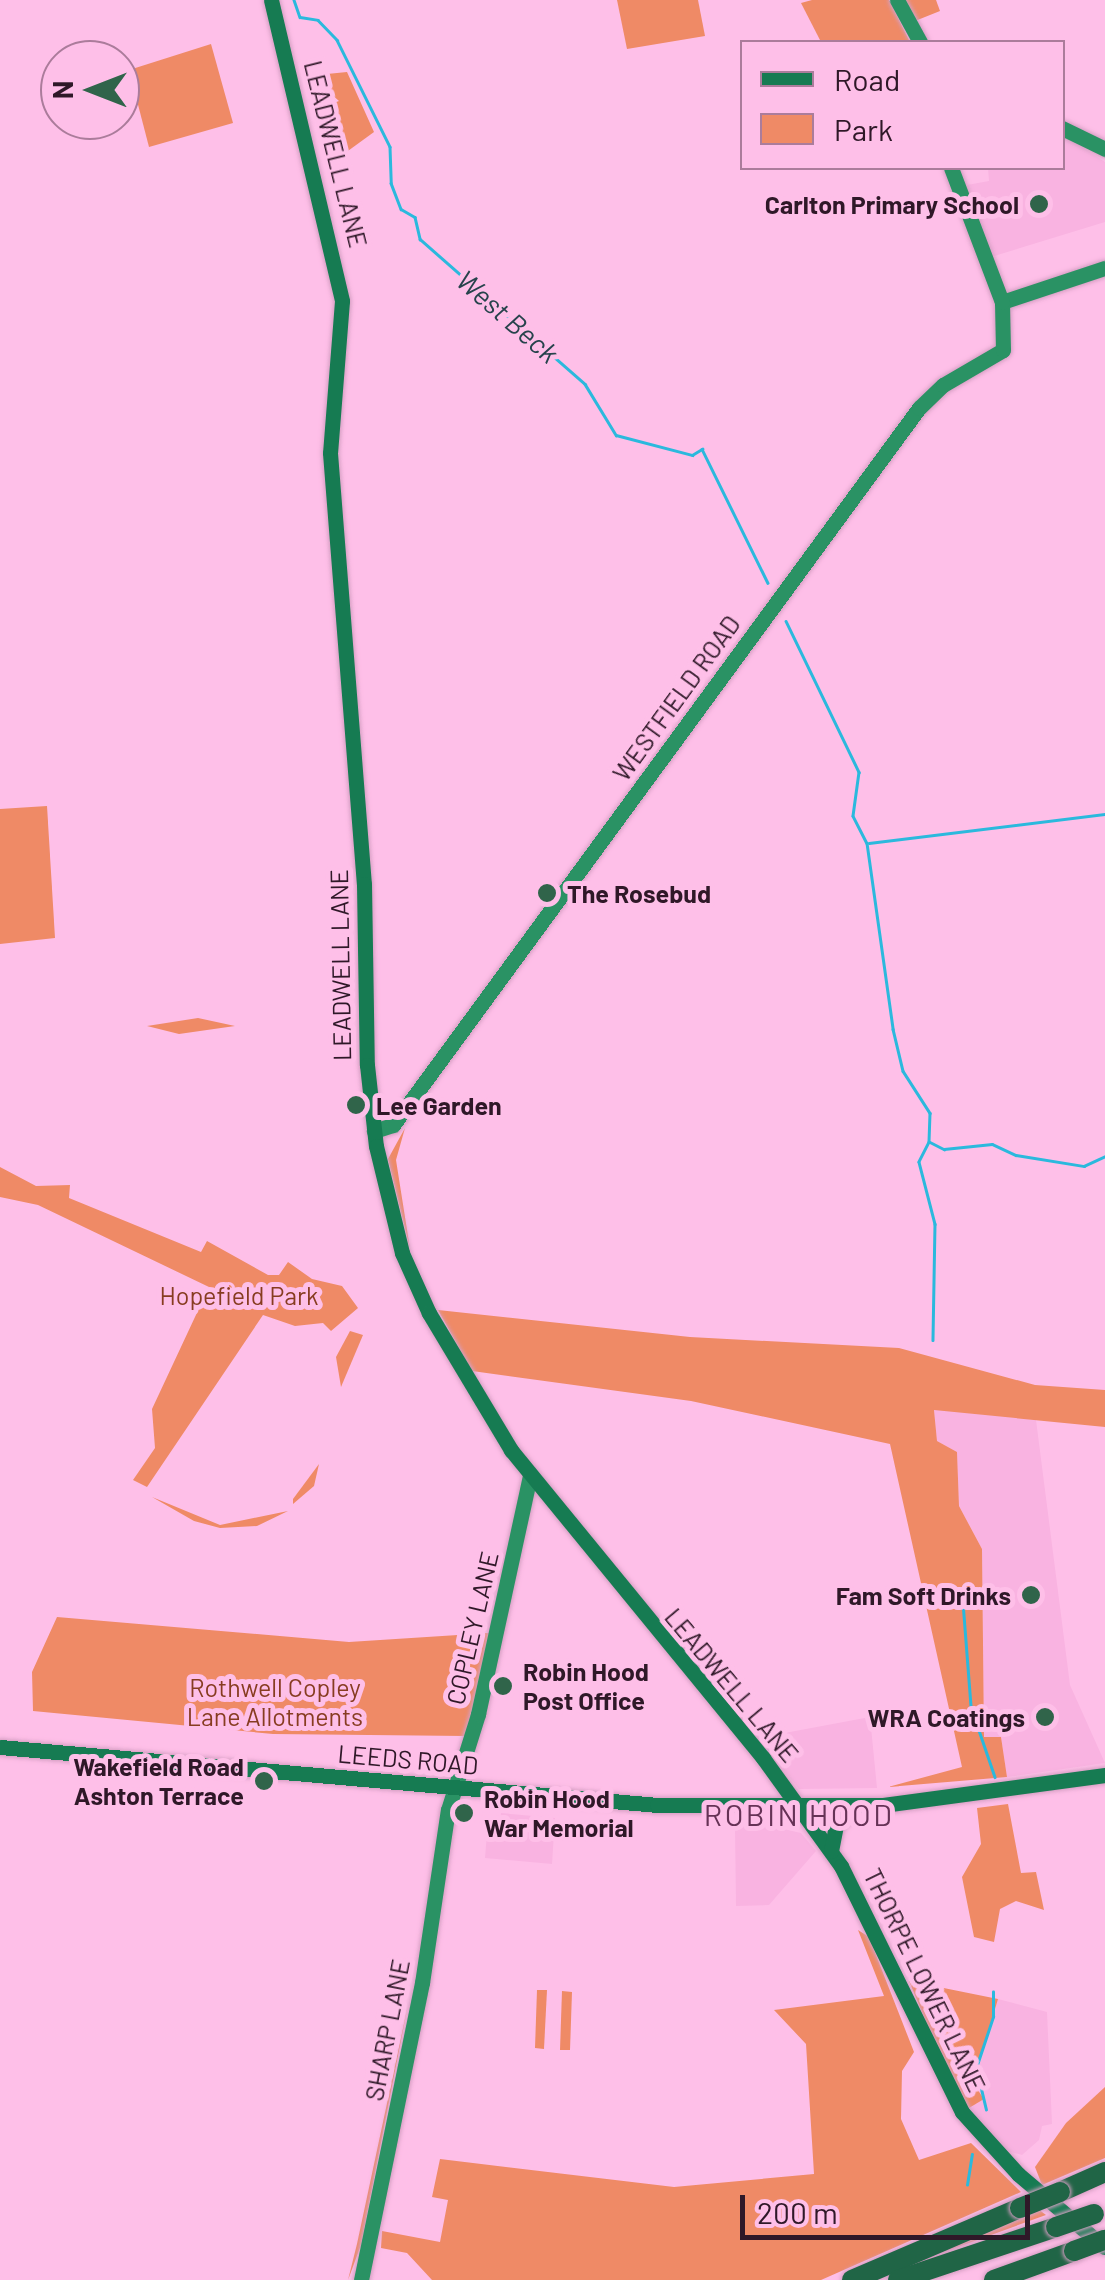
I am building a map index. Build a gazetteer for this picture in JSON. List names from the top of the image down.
{
  "streets": {
    "main road": ["LEADWELL LANE", "LEEDS ROAD", "THORPE LOWER LANE"],
    "street": ["WESTFIELD ROAD", "COPLEY LANE", "SHARP LANE"]
  },
  "crossings": [
    ["LEADWELL LANE", "WESTFIELD ROAD"],
    ["LEADWELL LANE", "COPLEY LANE"],
    ["LEADWELL LANE", "LEEDS ROAD"],
    ["LEADWELL LANE", "THORPE LOWER LANE"],
    ["COPLEY LANE", "LEEDS ROAD"],
    ["COPLEY LANE", "SHARP LANE"],
    ["LEEDS ROAD", "THORPE LOWER LANE"],
    ["LEEDS ROAD", "SHARP LANE"]
  ],
  "districts": ["ROBIN HOOD"],
  "water": ["West Beck"],
  "parks": ["Hopefield Park", "Rothwell Copley Lane Allotments"],
  "places": [
    "Carlton Primary School",
    "The Rosebud",
    "Lee Garden",
    "Fam Soft Drinks",
    "Robin Hood Post Office",
    "WRA Coatings",
    "Wakefield Road Ashton Terrace",
    "Robin Hood War Memorial"
  ],
  "legend": ["Road", "Park"],
  "scale_bar": "200 m",
  "north": "left"
}
